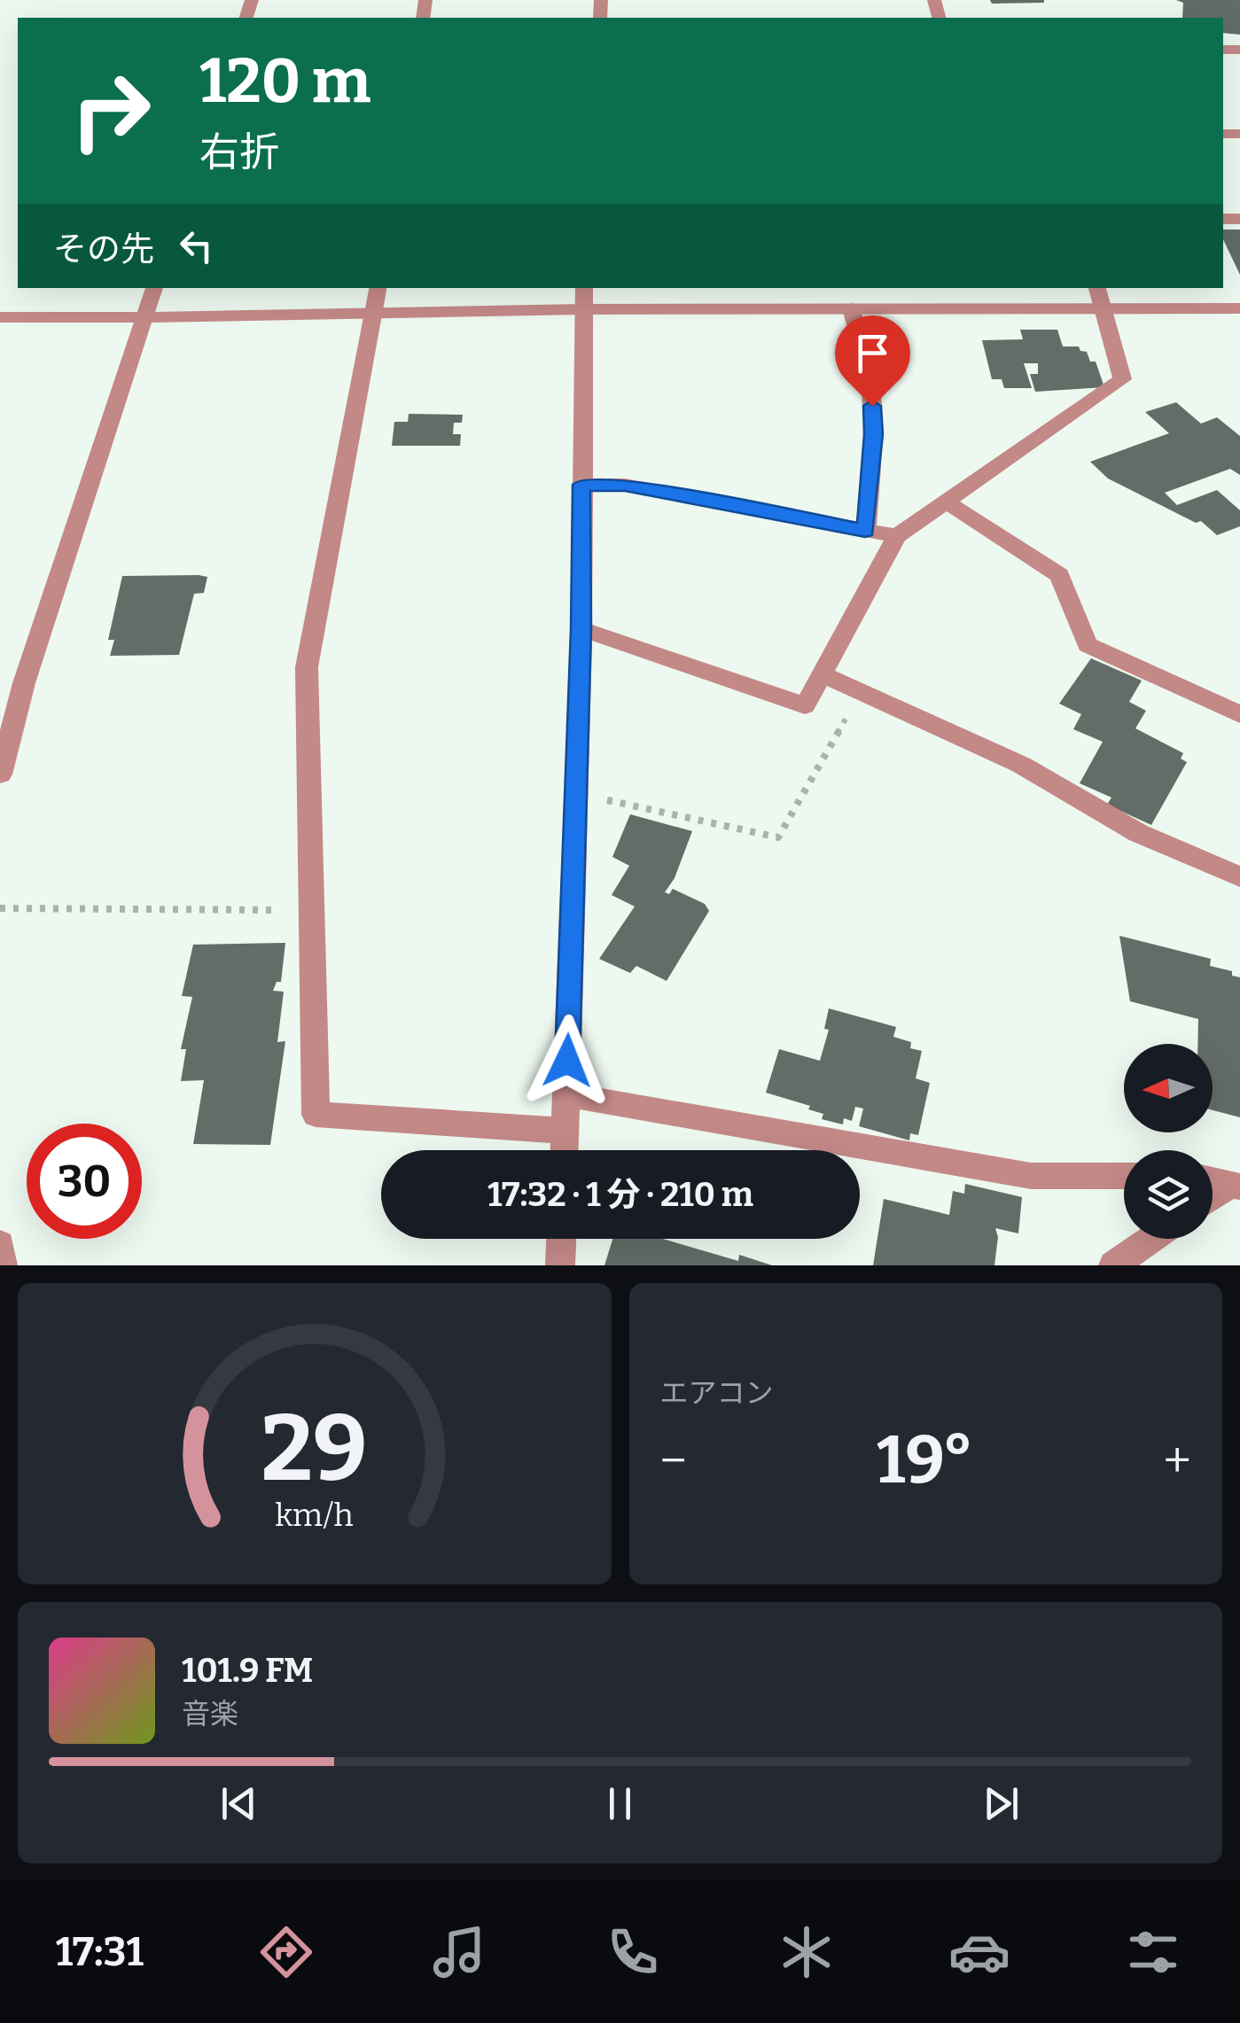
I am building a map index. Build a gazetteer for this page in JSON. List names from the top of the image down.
{
  "north": "left",
  "page": {
    "turn": ["120 m", "右折"],
    "then": "その先",
    "limit": "30",
    "trip": "17:32 · 1 分 · 210 m",
    "tile": "エアコン",
    "heat": ["−", "19°", "+"],
    "song": ["101.9 FM", "音楽"],
    "tabs": "17:31",
    "gauge": ["29", "km/h"]
  }
}
